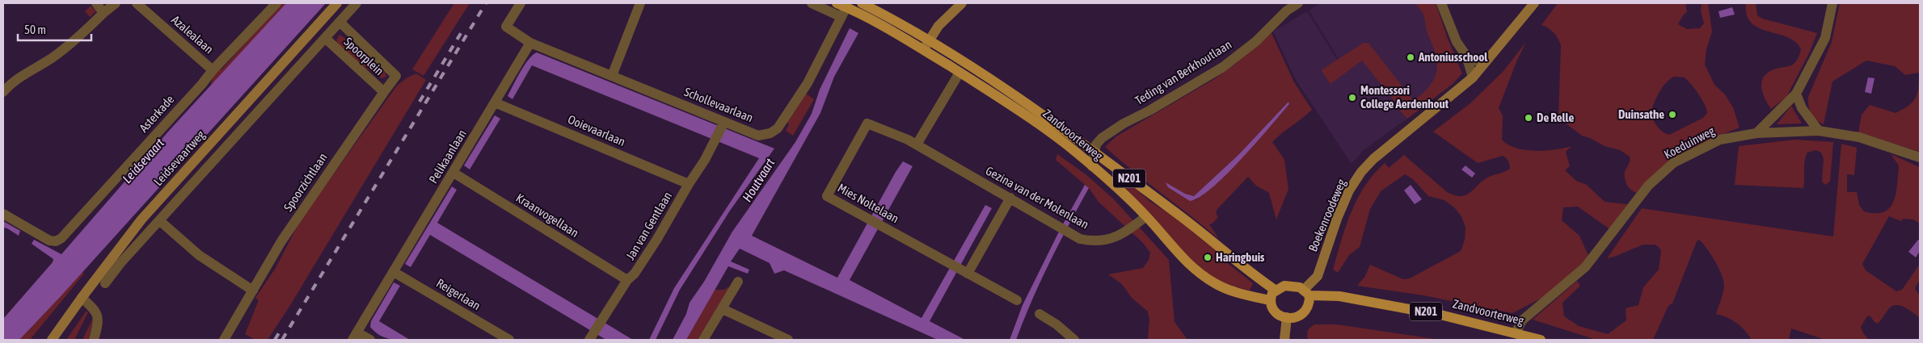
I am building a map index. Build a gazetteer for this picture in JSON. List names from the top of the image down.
{
  "streets": {
    "main road": [
      "Zandvoorterweg",
      "Leidsevaartweg",
      "N201",
      "Boekenroodeweg"
    ],
    "street": [
      "Azalealaan",
      "Spoorplein",
      "Teding van Berkhoutlaan",
      "Schollevaarlaan",
      "Asterkade",
      "Ooievaarlaan",
      "Koeduinweg",
      "Pelikaanlaan",
      "Spoorzichtlaan",
      "Gezina van der Molenlaan",
      "Mies Noltelaan",
      "Kraanvogellaan",
      "Jan van Gentlaan",
      "Reigerlaan"
    ]
  },
  "crossings": [
    ["Azalealaan", "Asterkade"],
    ["Spoorplein", "Spoorzichtlaan"],
    ["Teding van Berkhoutlaan", "Zandvoorterweg"],
    ["Schollevaarlaan", "Pelikaanlaan"],
    ["Schollevaarlaan", "N201"],
    ["Schollevaarlaan", "Jan van Gentlaan"],
    ["Ooievaarlaan", "Pelikaanlaan"],
    ["Ooievaarlaan", "Jan van Gentlaan"],
    ["Zandvoorterweg", "Koeduinweg"],
    ["Zandvoorterweg", "N201"],
    ["Zandvoorterweg", "Gezina van der Molenlaan"],
    ["Zandvoorterweg", "Boekenroodeweg"],
    ["Pelikaanlaan", "Kraanvogellaan"],
    ["Pelikaanlaan", "Reigerlaan"],
    ["N201", "Boekenroodeweg"],
    ["Gezina van der Molenlaan", "Mies Noltelaan"],
    ["Kraanvogellaan", "Jan van Gentlaan"]
  ],
  "water": ["Leidsevaart", "Houtvaart"],
  "places": [
    "Antoniusschool",
    "Montessori College Aerdenhout",
    "Duinsathe",
    "De Relle",
    "Haringbuis"
  ],
  "scale_bar": "50 m"
}
